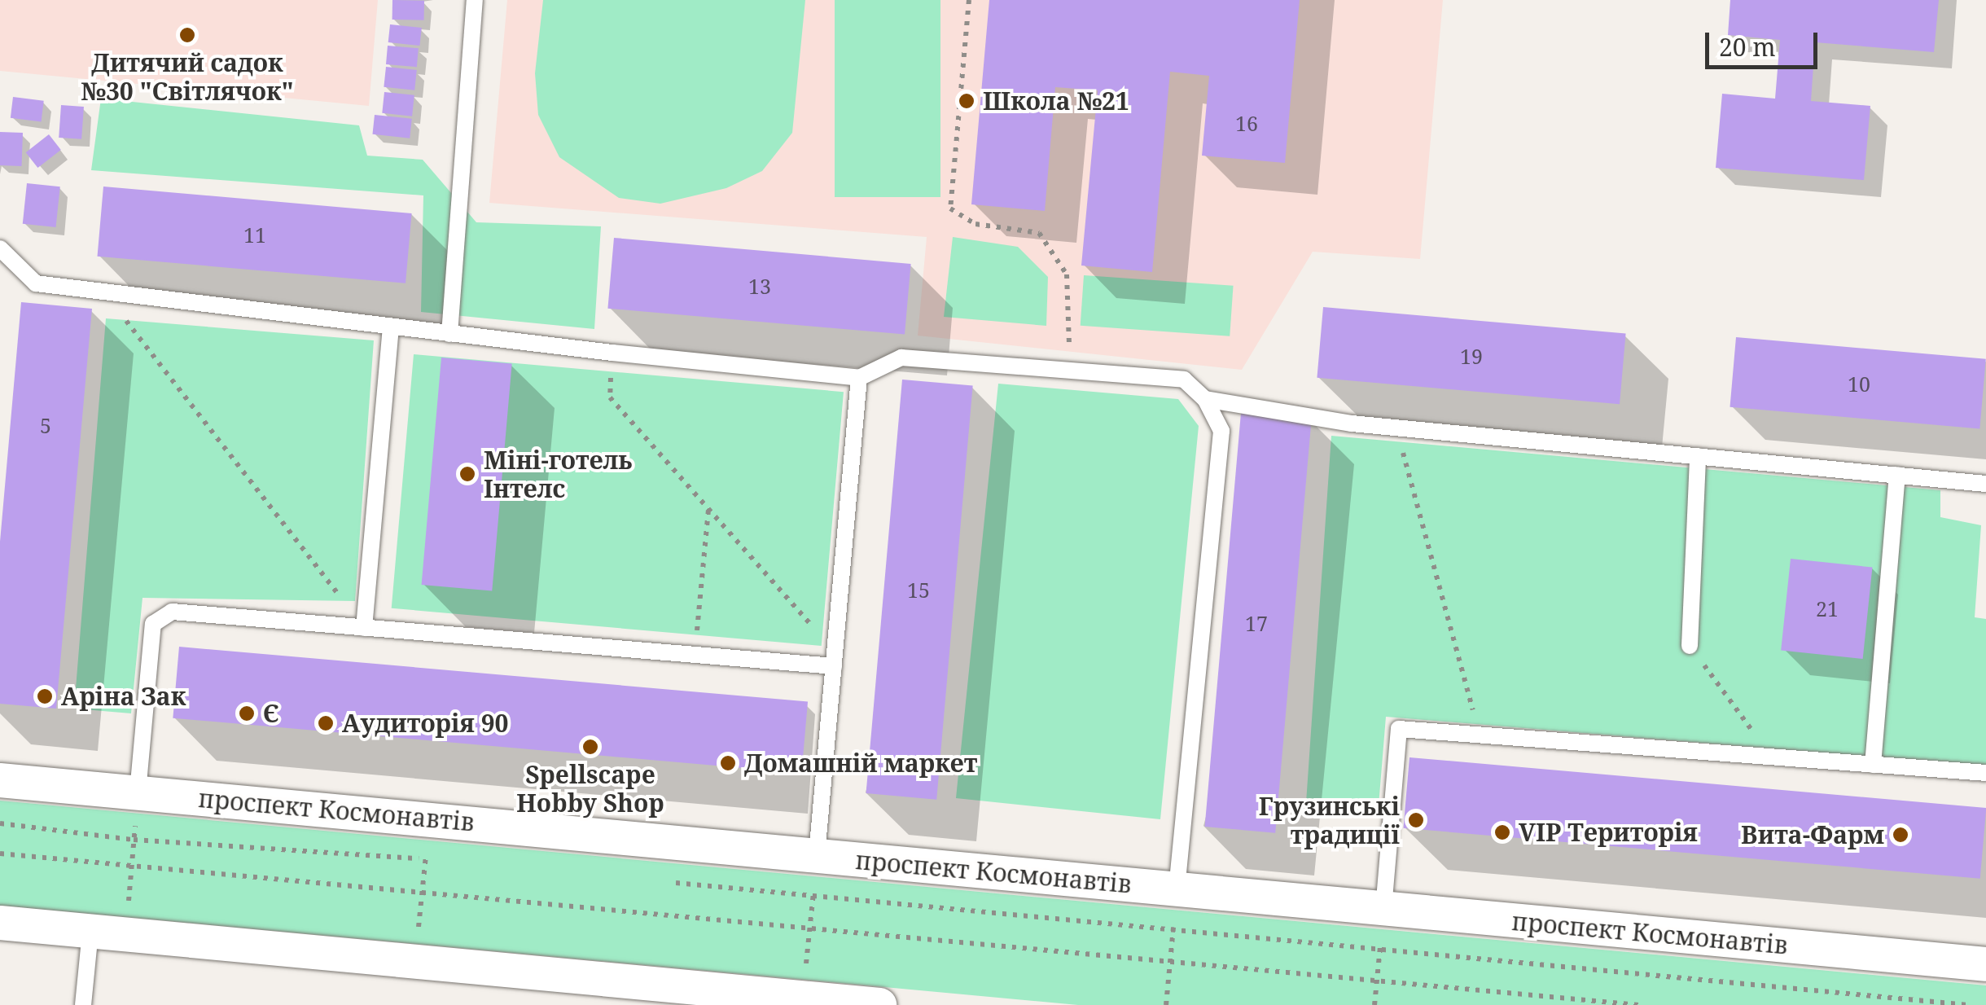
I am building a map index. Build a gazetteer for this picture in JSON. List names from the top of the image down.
{
  "streets": {
    "street": ["проспект Космонавтів"]
  },
  "places": [
    "Дитячий садок №30 \"Світлячок\"",
    "Школа №21",
    "Міні-готель Інтелс",
    "Аріна Зак",
    "Є",
    "Аудиторія 90",
    "Spellscape Hobby Shop",
    "Домашній маркет",
    "Грузинські традиції",
    "VIP Територія",
    "Вита-Фарм"
  ],
  "house_numbers": [
    "16",
    "11",
    "13",
    "19",
    "10",
    "5",
    "15",
    "21",
    "17"
  ],
  "scale_bar": "20 m"
}
